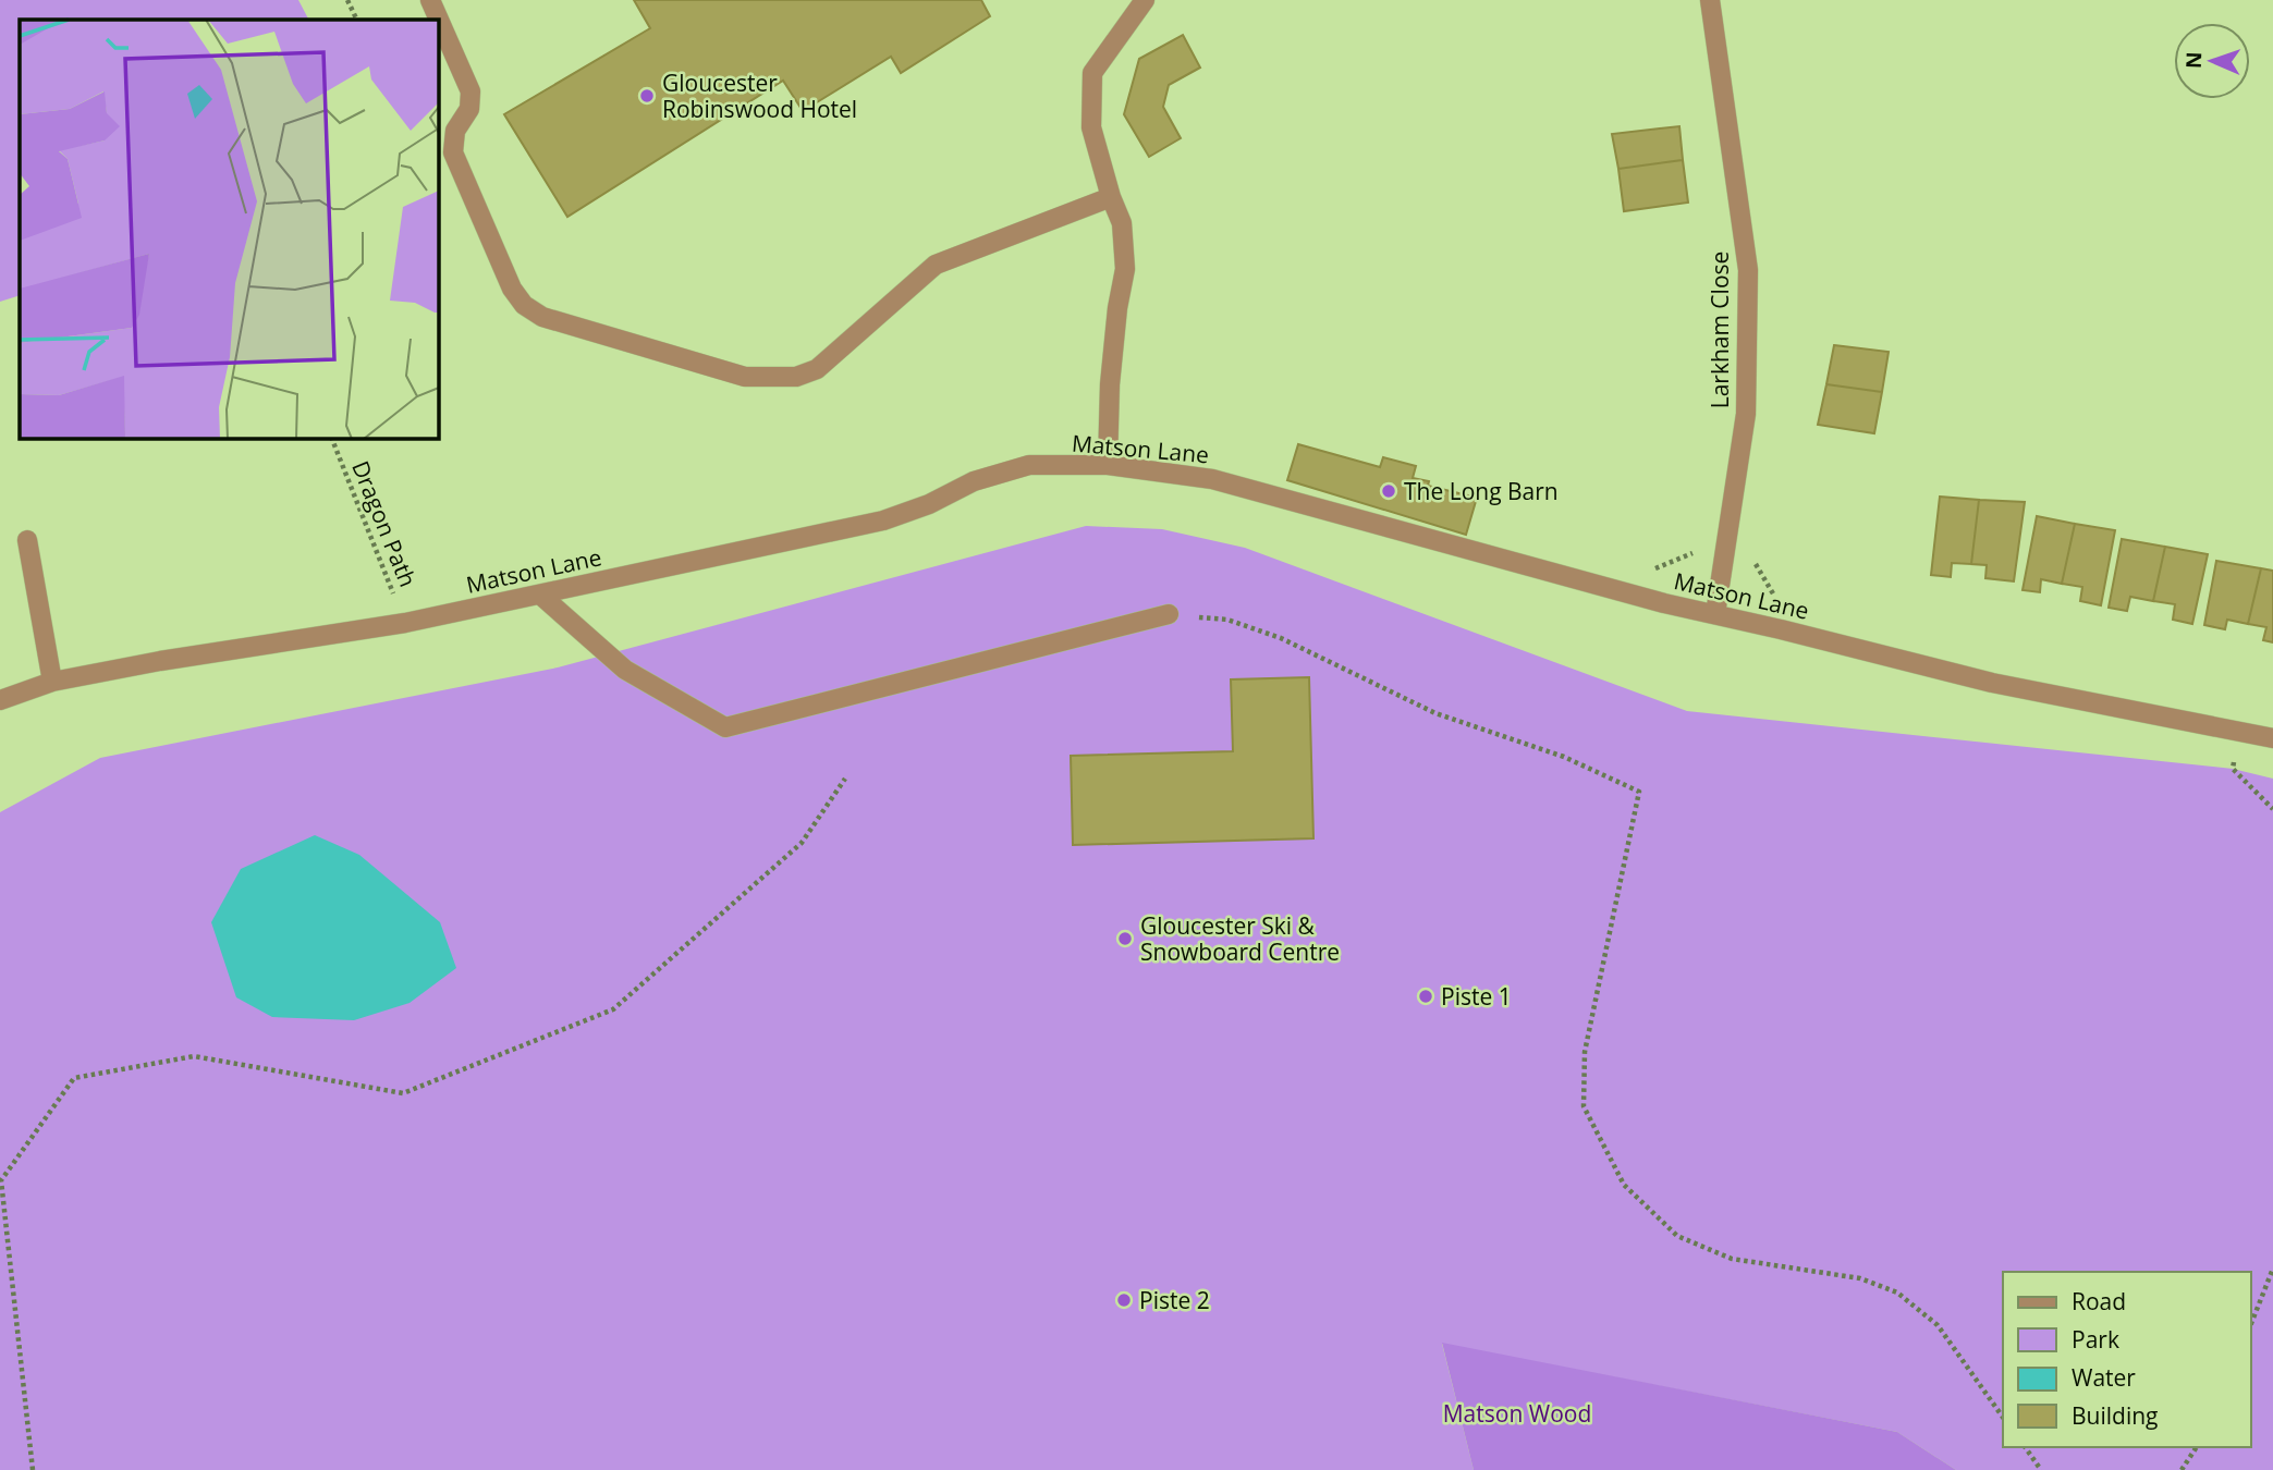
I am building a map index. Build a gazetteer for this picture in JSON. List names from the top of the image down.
{
  "streets": {
    "street": ["Larkham Close", "Matson Lane"],
    "path": ["Dragon Path"]
  },
  "crossings": [
    ["Larkham Close", "Matson Lane"],
    ["Matson Lane", "Dragon Path"]
  ],
  "parks": ["Matson Wood"],
  "places": [
    "Gloucester Robinswood Hotel",
    "The Long Barn",
    "Gloucester Ski & Snowboard Centre",
    "Piste 1",
    "Piste 2"
  ],
  "legend": [
    "Road",
    "Park",
    "Water",
    "Building"
  ],
  "north": "left"
}
